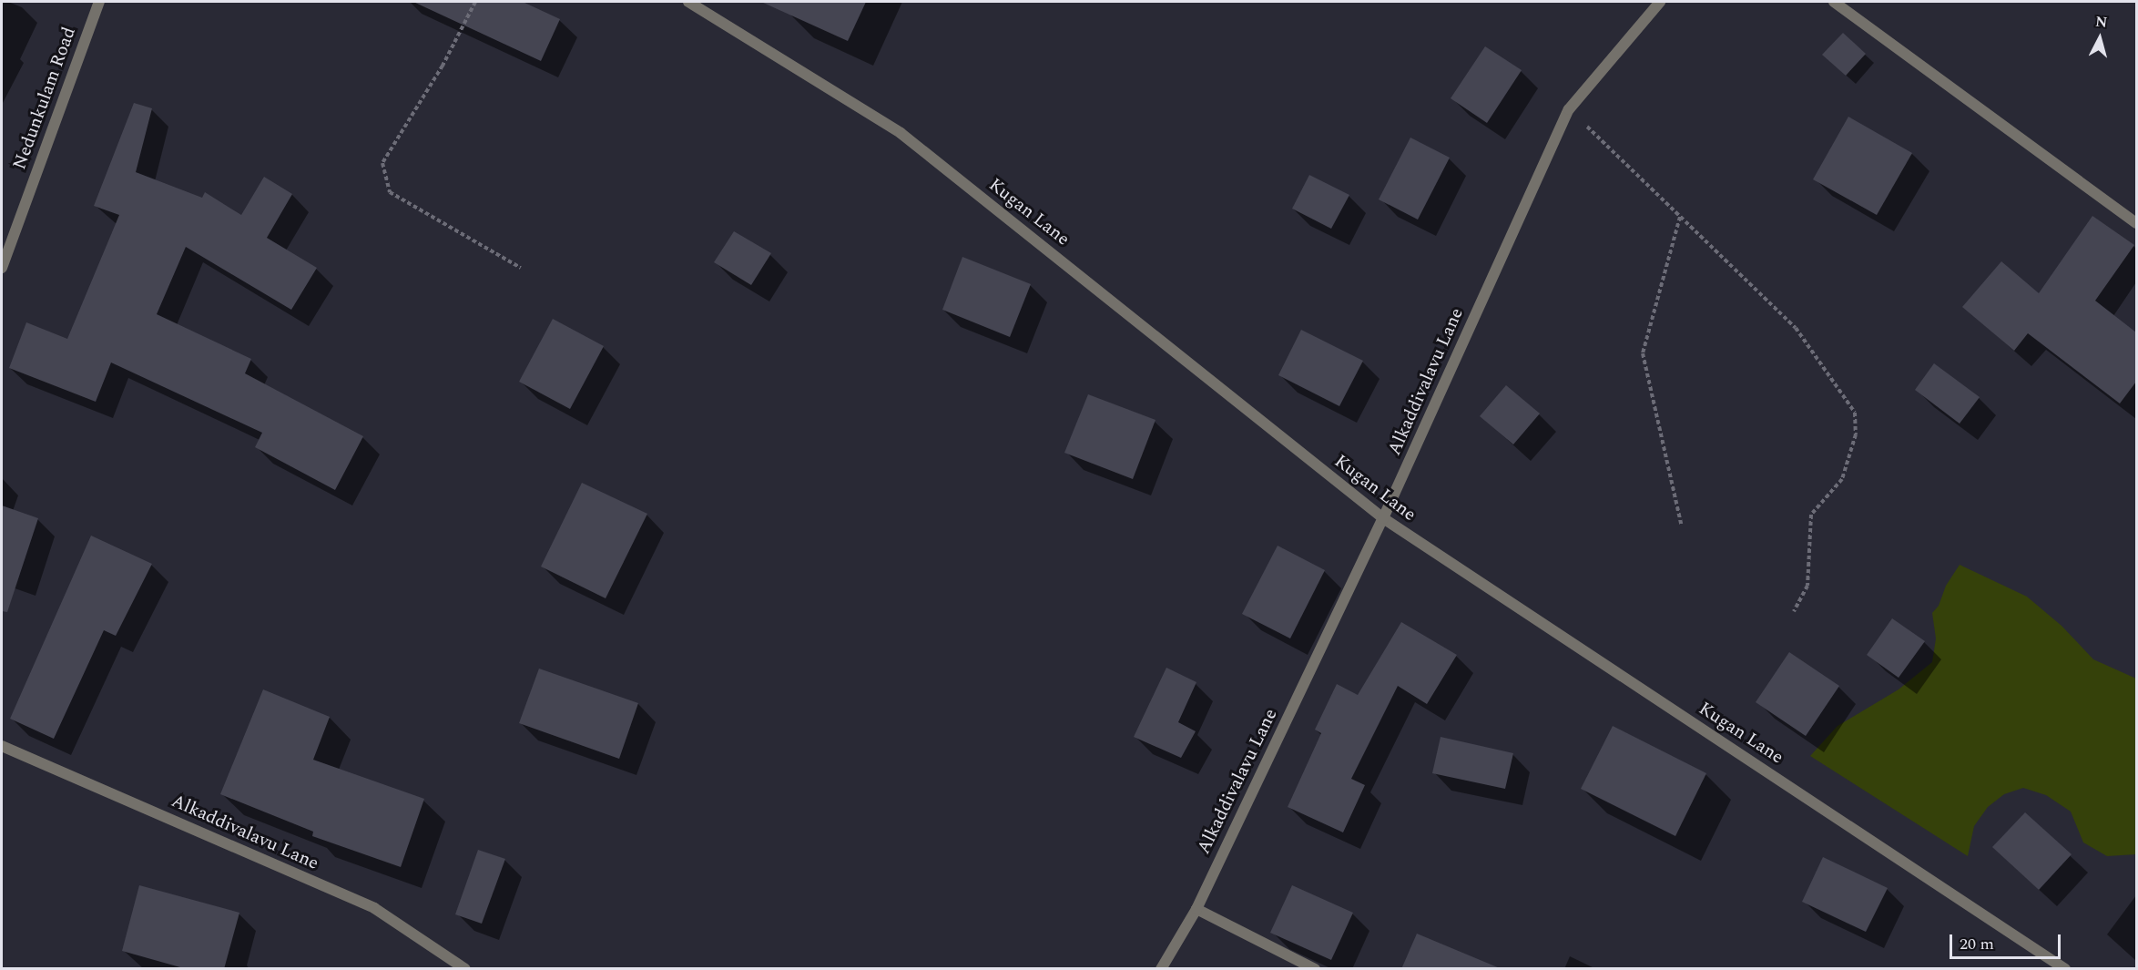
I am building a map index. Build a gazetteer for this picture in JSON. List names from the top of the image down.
{
  "streets": {
    "street": ["Nedunkulam Road", "Kugan Lane", "Alkaddivalavu Lane"]
  },
  "crossings": [
    ["Kugan Lane", "Alkaddivalavu Lane"]
  ],
  "scale_bar": "20 m",
  "north": "top"
}
